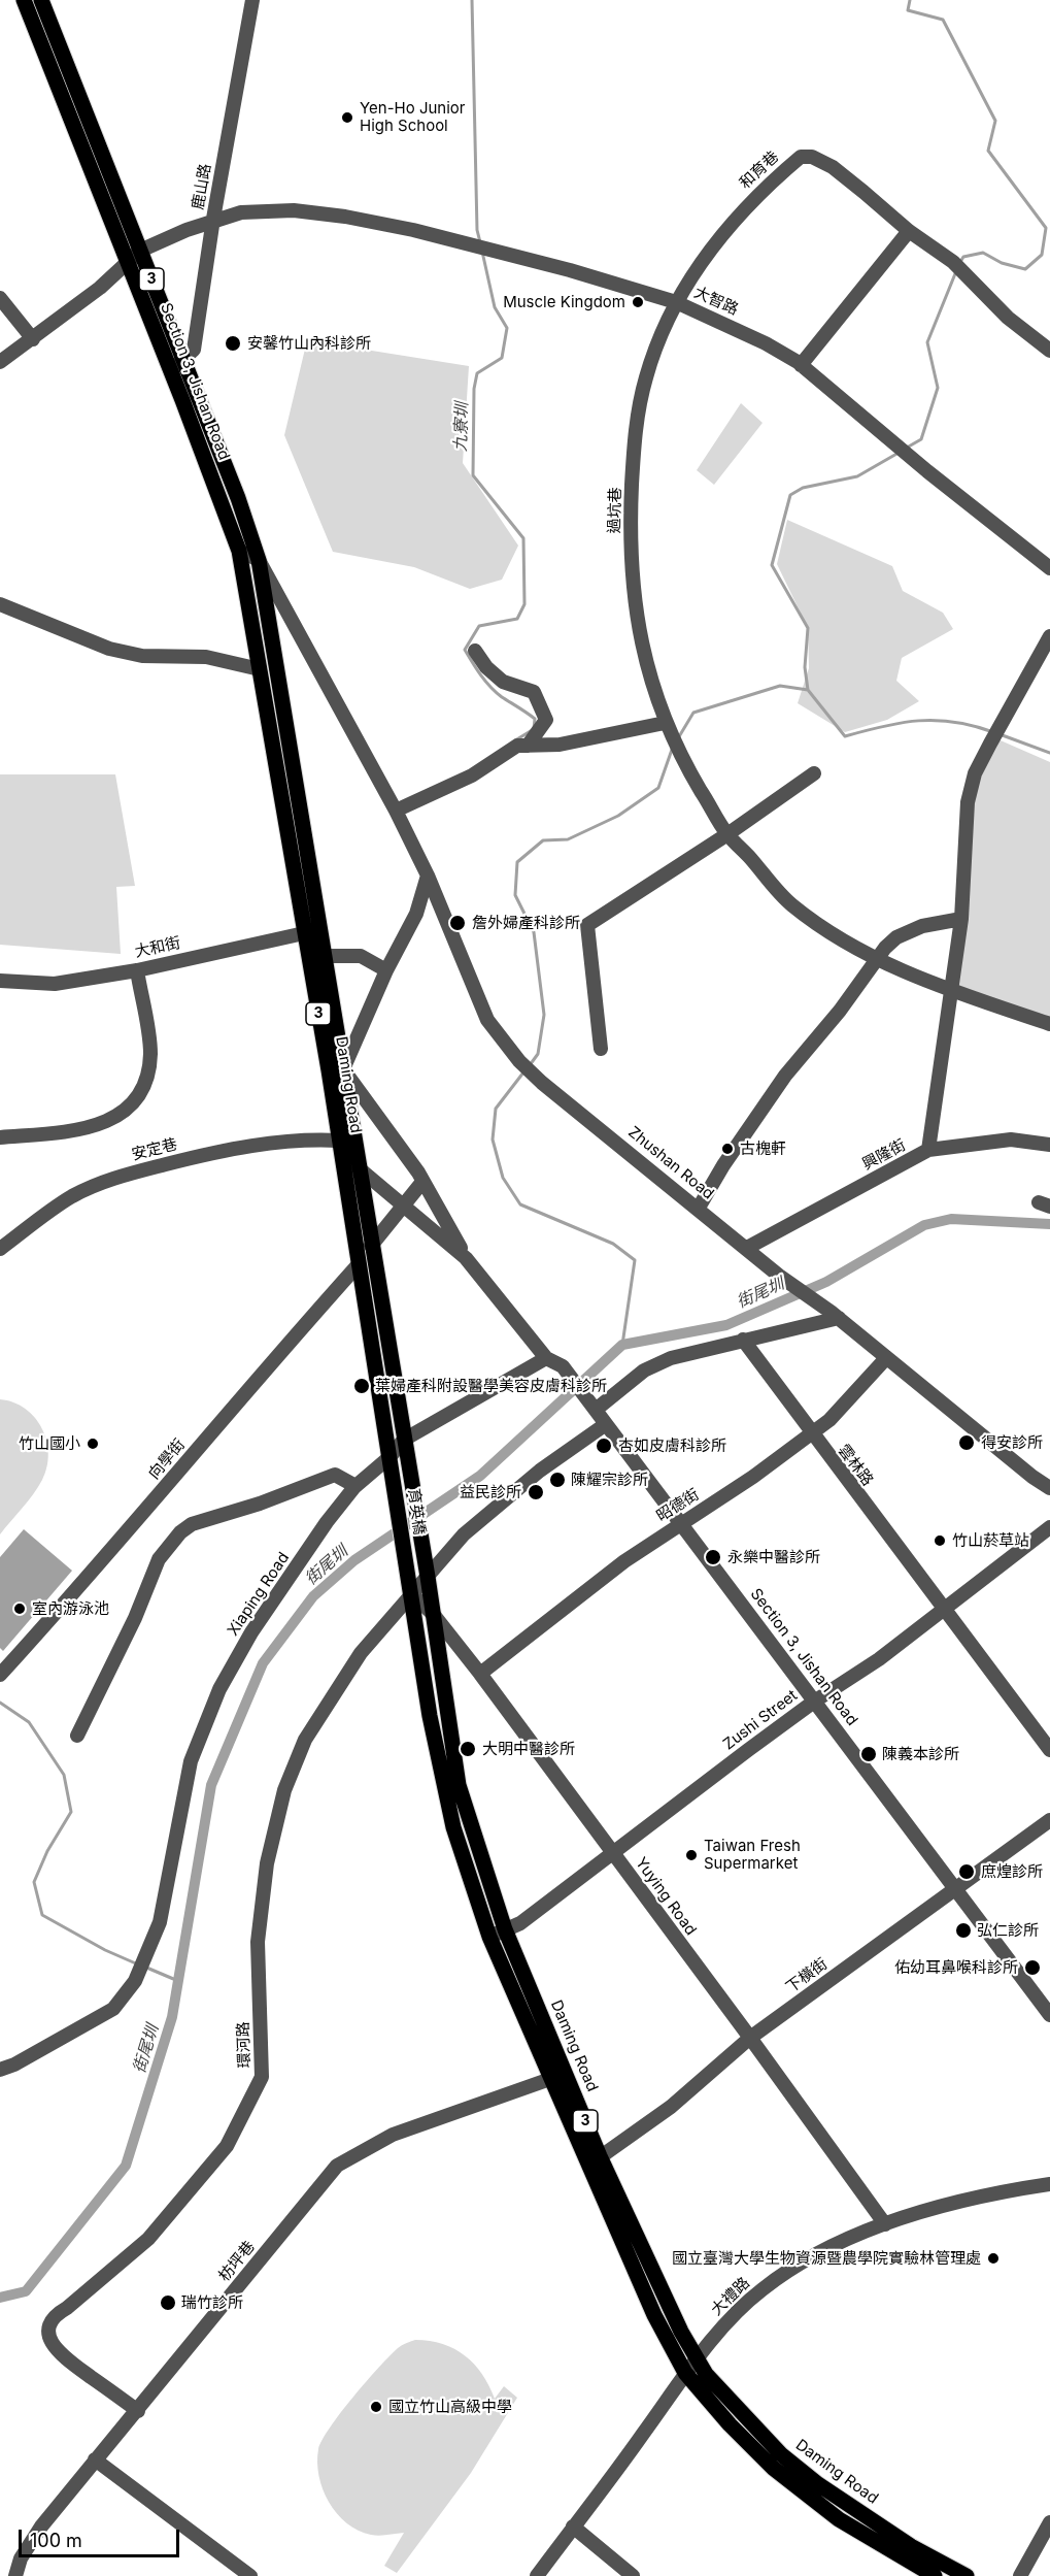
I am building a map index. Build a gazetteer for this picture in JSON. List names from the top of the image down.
{
  "streets": {
    "main road": [
      "3",
      "Section 3, Jishan Road",
      "Daming Road",
      "育英橋"
    ],
    "street": [
      "和育巷",
      "鹿山路",
      "大智路",
      "過坑巷",
      "大和街",
      "安定巷",
      "興隆街",
      "Zhushan Road",
      "向學街",
      "雲林路",
      "昭德街",
      "Xiaping Road",
      "Zushi Street",
      "Yuying Road",
      "下橫街",
      "環河路",
      "枋坪巷",
      "大禮路"
    ]
  },
  "crossings": [
    ["和育巷", "大智路"],
    ["和育巷", "過坑巷"],
    ["鹿山路", "大智路"],
    ["鹿山路", "Section 3, Jishan Road"],
    ["大智路", "Section 3, Jishan Road"],
    ["大智路", "過坑巷"],
    ["Section 3, Jishan Road", "Daming Road"],
    ["Section 3, Jishan Road", "Zhushan Road"],
    ["Section 3, Jishan Road", "昭德街"],
    ["Section 3, Jishan Road", "Xiaping Road"],
    ["Section 3, Jishan Road", "Zushi Street"],
    ["Section 3, Jishan Road", "下橫街"],
    ["Section 3, Jishan Road", "環河路"],
    ["大和街", "Daming Road"],
    ["Daming Road", "安定巷"],
    ["Daming Road", "向學街"],
    ["Daming Road", "育英橋"],
    ["Daming Road", "Xiaping Road"],
    ["Daming Road", "Zushi Street"],
    ["Daming Road", "Yuying Road"],
    ["Daming Road", "下橫街"],
    ["Daming Road", "環河路"],
    ["Daming Road", "枋坪巷"],
    ["Daming Road", "大禮路"],
    ["興隆街", "Zhushan Road"],
    ["雲林路", "昭德街"],
    ["雲林路", "Zushi Street"],
    ["昭德街", "Yuying Road"],
    ["Zushi Street", "Yuying Road"],
    ["Yuying Road", "下橫街"],
    ["Yuying Road", "環河路"],
    ["Yuying Road", "大禮路"],
    ["環河路", "枋坪巷"]
  ],
  "water": ["九寮圳", "街尾圳"],
  "places": [
    "Yen-Ho Junior High School",
    "Muscle Kingdom",
    "安馨竹山內科診所",
    "詹外婦產科診所",
    "古槐軒",
    "葉婦產科附設醫學美容皮膚科診所",
    "得安診所",
    "竹山國小",
    "杏如皮膚科診所",
    "陳耀宗診所",
    "益民診所",
    "竹山菸草站",
    "永樂中醫診所",
    "室內游泳池",
    "大明中醫診所",
    "陳義本診所",
    "Taiwan Fresh Supermarket",
    "庶煌診所",
    "弘仁診所",
    "佑幼耳鼻喉科診所",
    "國立臺灣大學生物資源暨農學院實驗林管理處",
    "瑞竹診所",
    "國立竹山高級中學"
  ],
  "scale_bar": "100 m"
}
